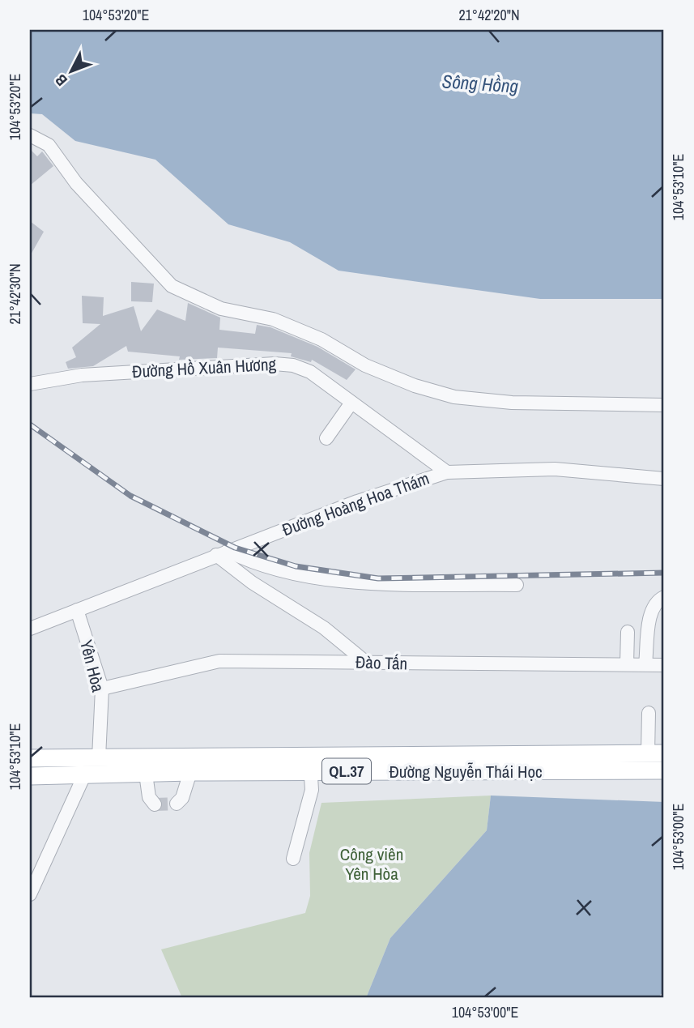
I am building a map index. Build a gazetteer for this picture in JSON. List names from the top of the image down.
{
  "streets": {
    "main road": ["QL.37", "Đường Nguyễn Thái Học"],
    "street": [
      "Đường Hồ Xuân Hương",
      "Đường Hoàng Hoa Thám",
      "Đào Tấn",
      "Yên Hòa"
    ]
  },
  "crossings": [
    ["Đường Hồ Xuân Hương", "Đường Hoàng Hoa Thám"],
    ["Đường Hoàng Hoa Thám", "Yên Hòa"],
    ["Đào Tấn", "Yên Hòa"],
    ["Yên Hòa", "Đường Nguyễn Thái Học"]
  ],
  "water": ["Sông Hồng"],
  "parks": ["Công viên Yên Hòa"],
  "north": "bottom left",
  "coordinates": [
    "104°53'20\"E",
    "21°42'20\"N",
    "104°53'10\"E",
    "21°42'30\"N",
    "104°53'00\"E"
  ]
}
